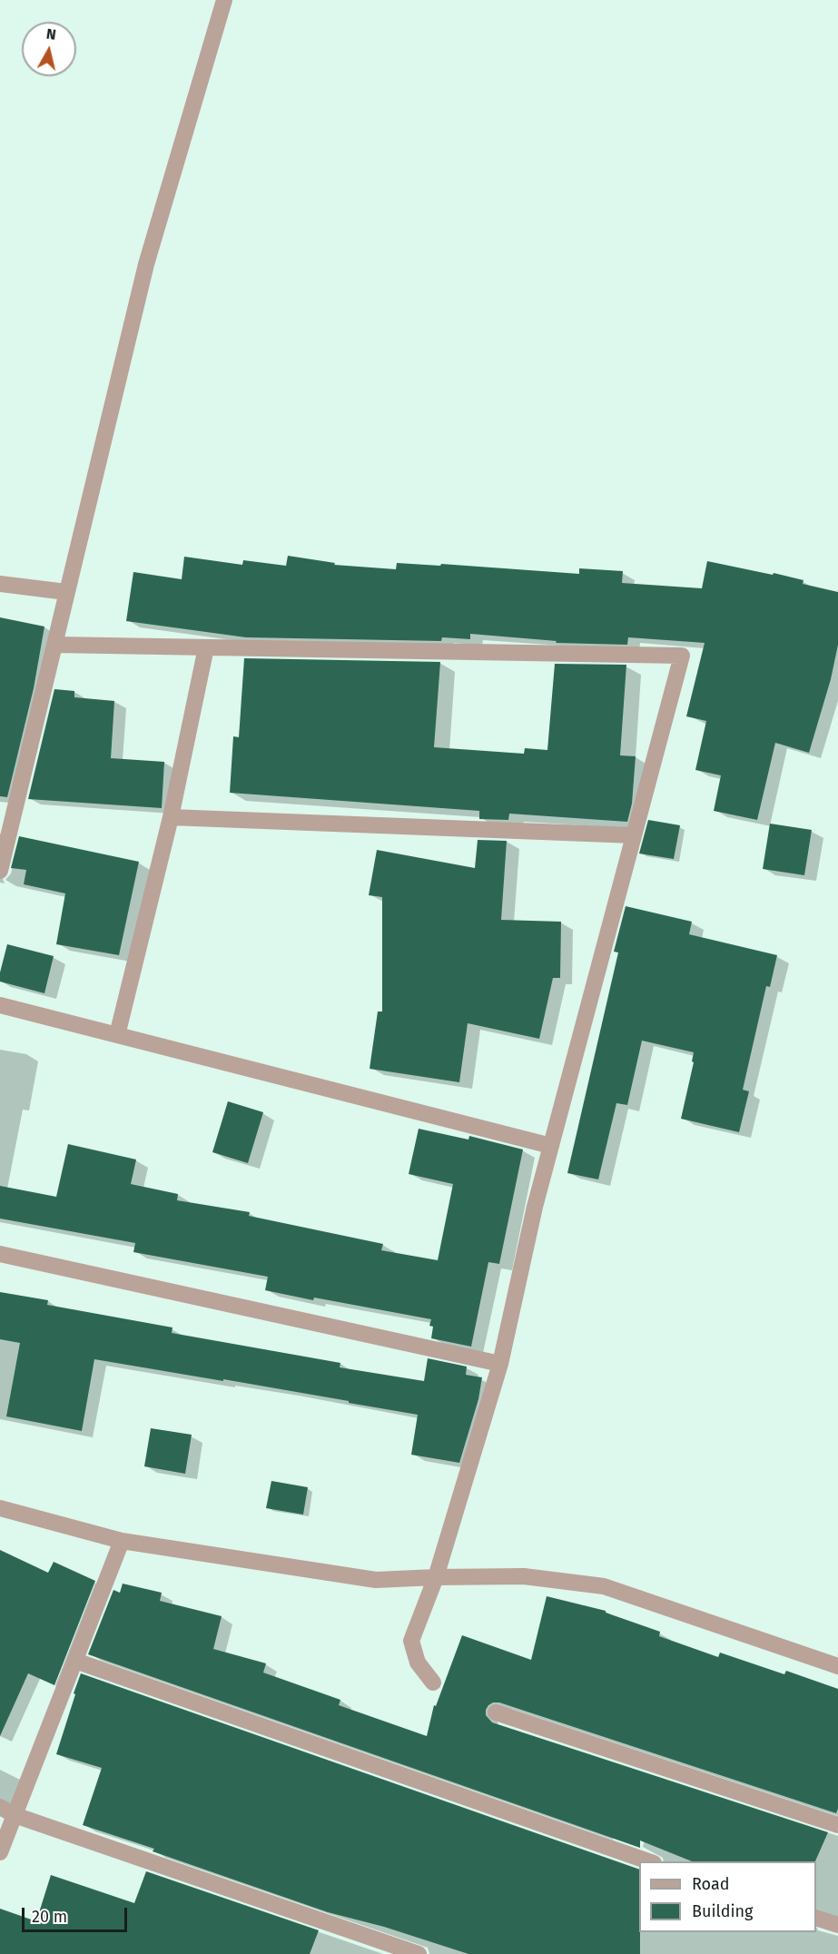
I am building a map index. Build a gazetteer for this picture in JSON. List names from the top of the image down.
{
  "legend": ["Road", "Building"],
  "scale_bar": "20 m",
  "north": "top"
}
